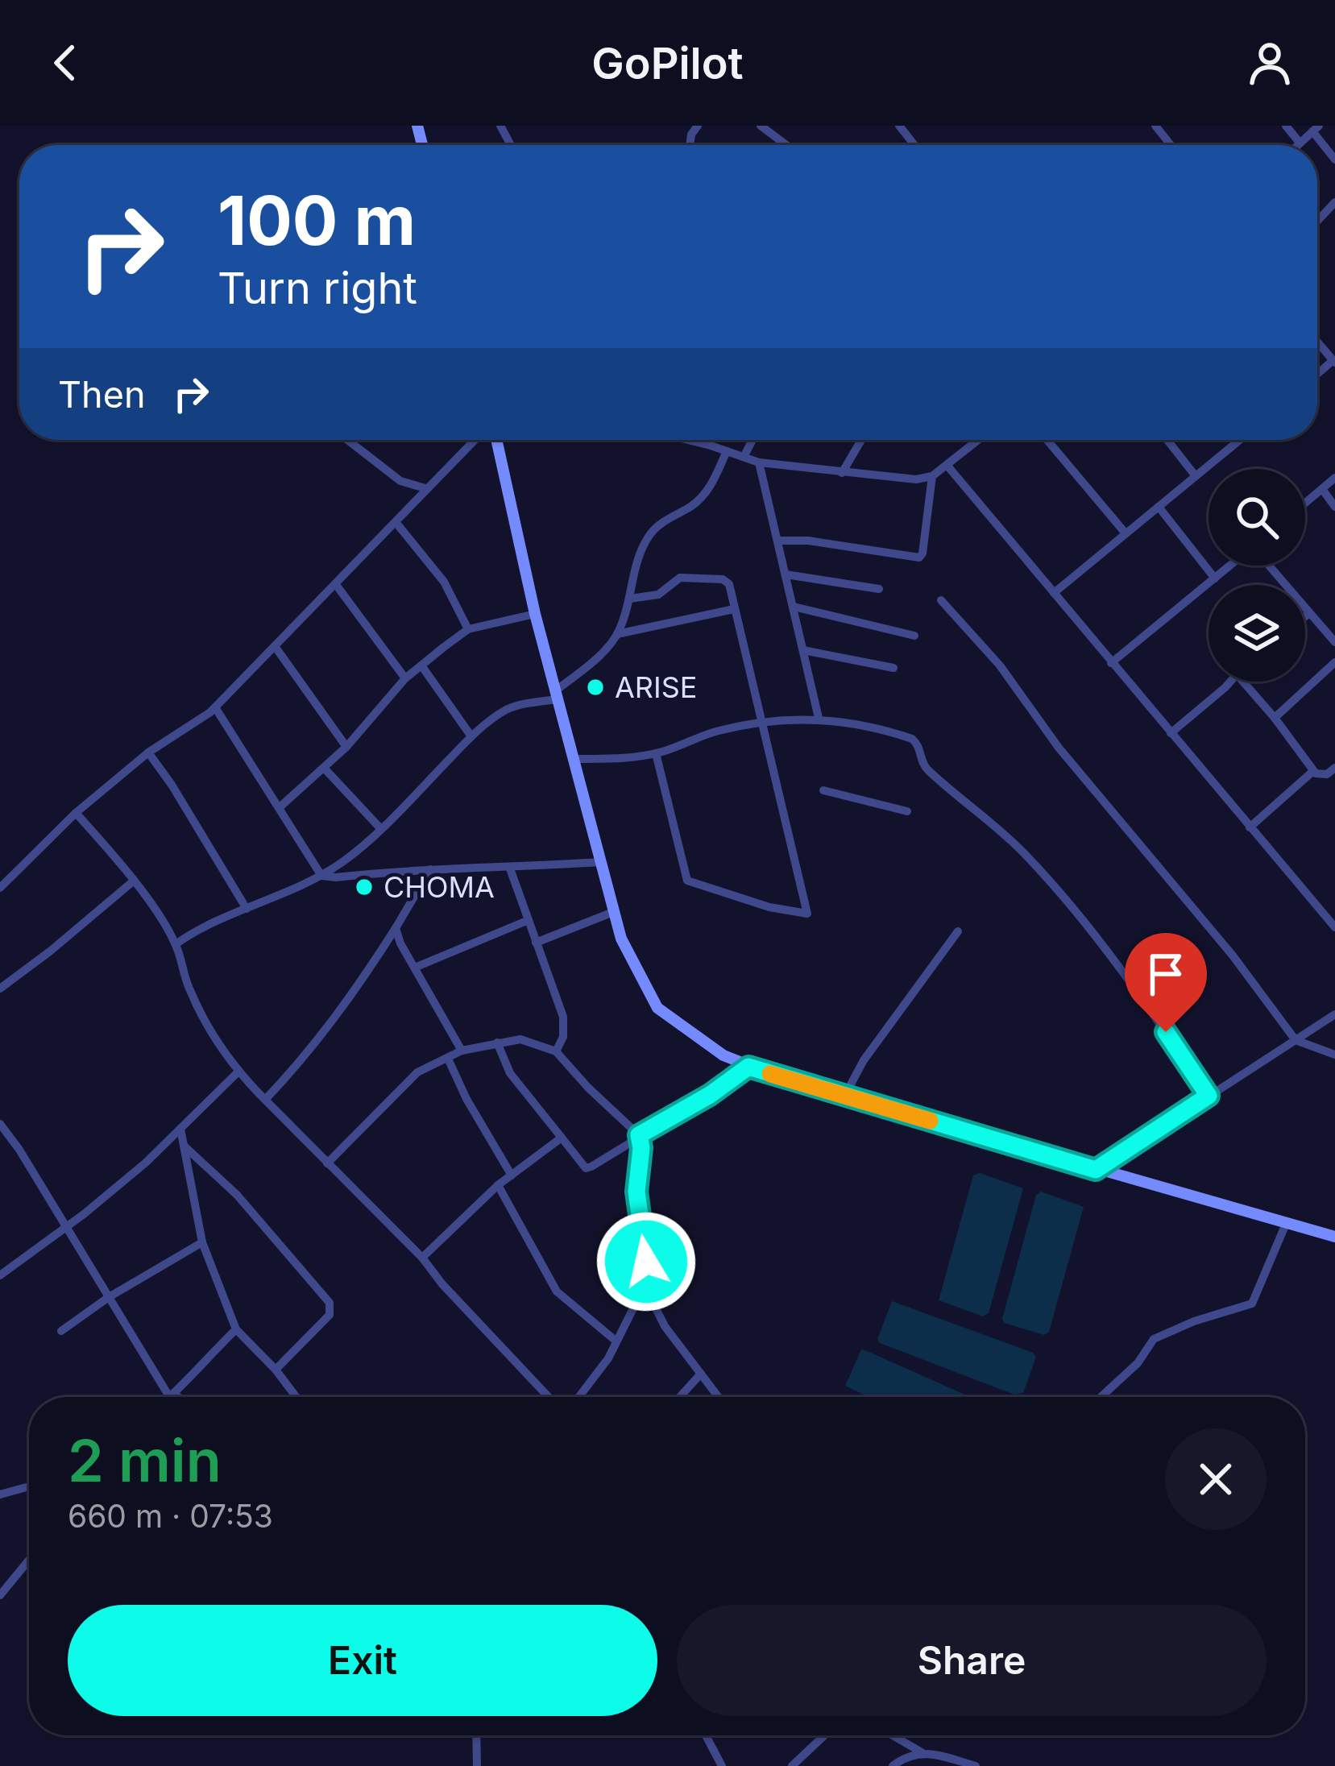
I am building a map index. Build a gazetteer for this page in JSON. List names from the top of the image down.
{
  "places": ["ARISE", "CHOMA"],
  "page": {
    "header": "GoPilot",
    "turn": ["100 m", "Turn right"],
    "then": "Then",
    "heading": ["2 min", "660 m · 07:53"],
    "buttons": ["Exit", "Share"]
  }
}
